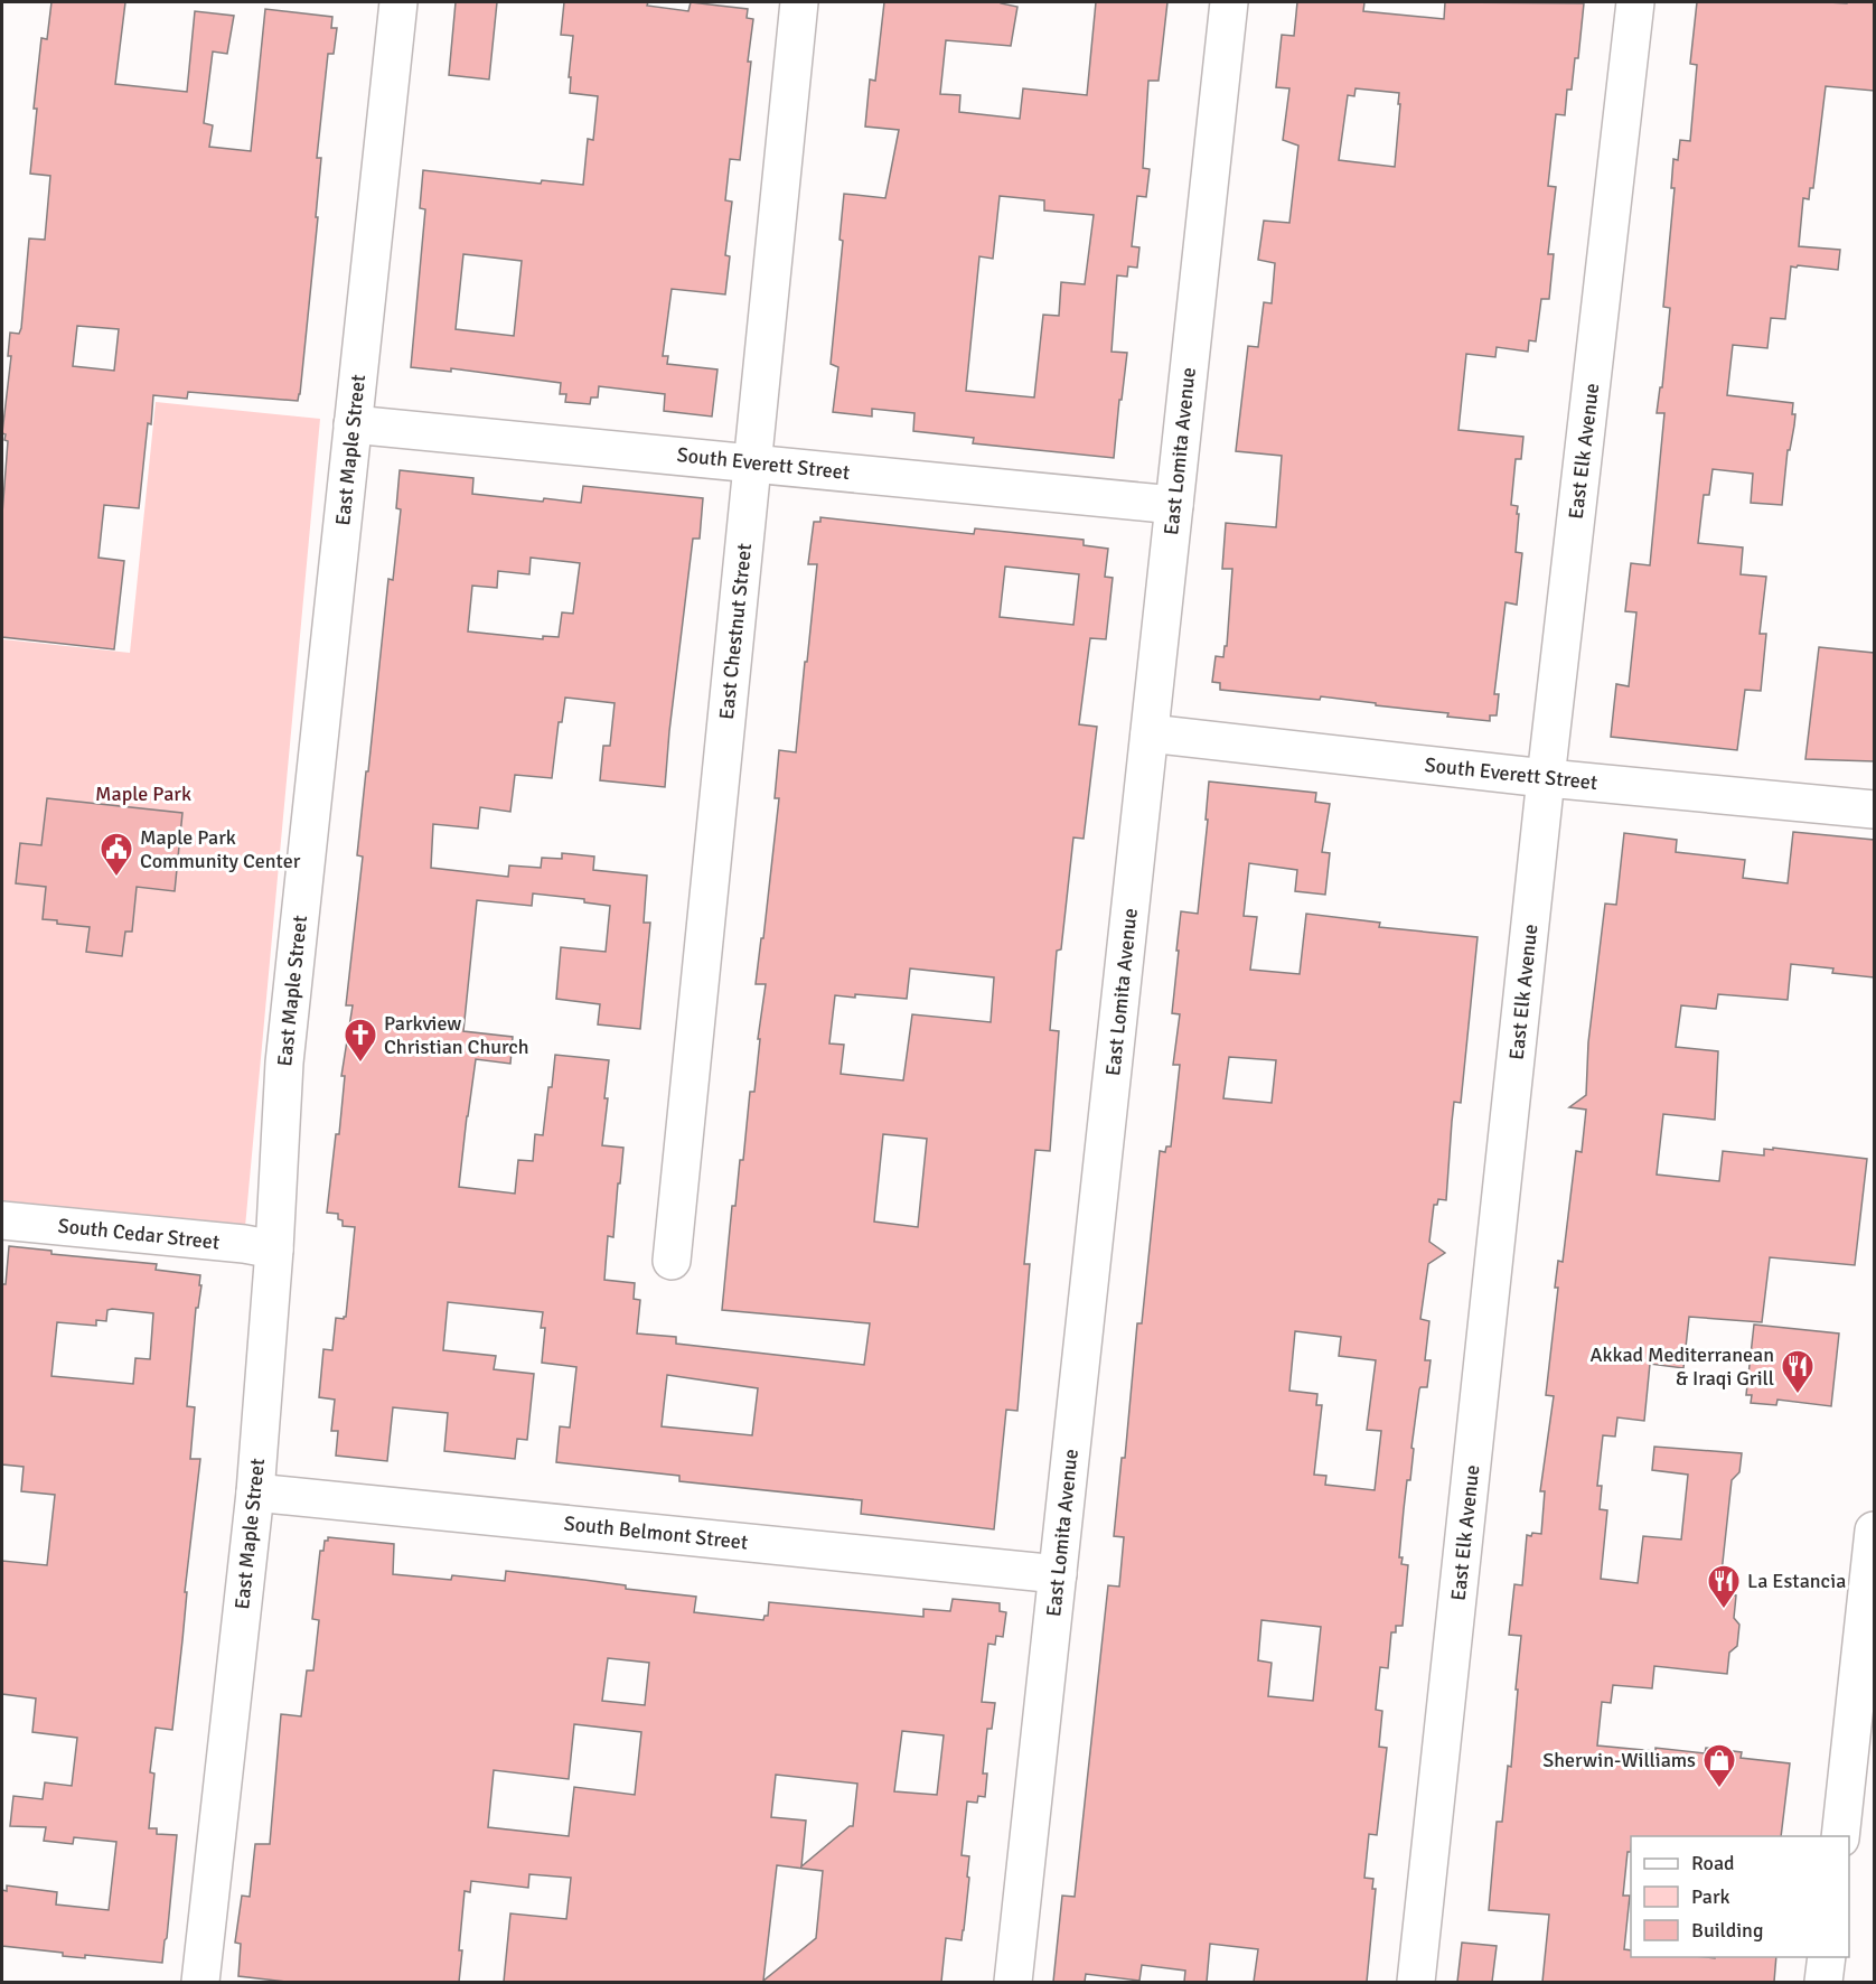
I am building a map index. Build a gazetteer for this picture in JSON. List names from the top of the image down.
{
  "streets": {
    "street": [
      "East Maple Street",
      "East Lomita Avenue",
      "East Elk Avenue",
      "South Everett Street",
      "East Chestnut Street",
      "South Cedar Street",
      "South Belmont Street"
    ]
  },
  "crossings": [
    ["East Maple Street", "South Everett Street"],
    ["East Maple Street", "South Cedar Street"],
    ["East Maple Street", "South Belmont Street"],
    ["East Lomita Avenue", "South Everett Street"],
    ["East Lomita Avenue", "South Belmont Street"],
    ["East Elk Avenue", "South Everett Street"],
    ["South Everett Street", "East Chestnut Street"]
  ],
  "parks": ["Maple Park"],
  "places": {
    "public building": ["Maple Park Community Center"],
    "church": ["Parkview Christian Church"],
    "restaurant": ["Akkad Mediterranean & Iraqi Grill", "La Estancia"],
    "shop": ["Sherwin-Williams"]
  },
  "legend": ["Road", "Park", "Building"]
}
